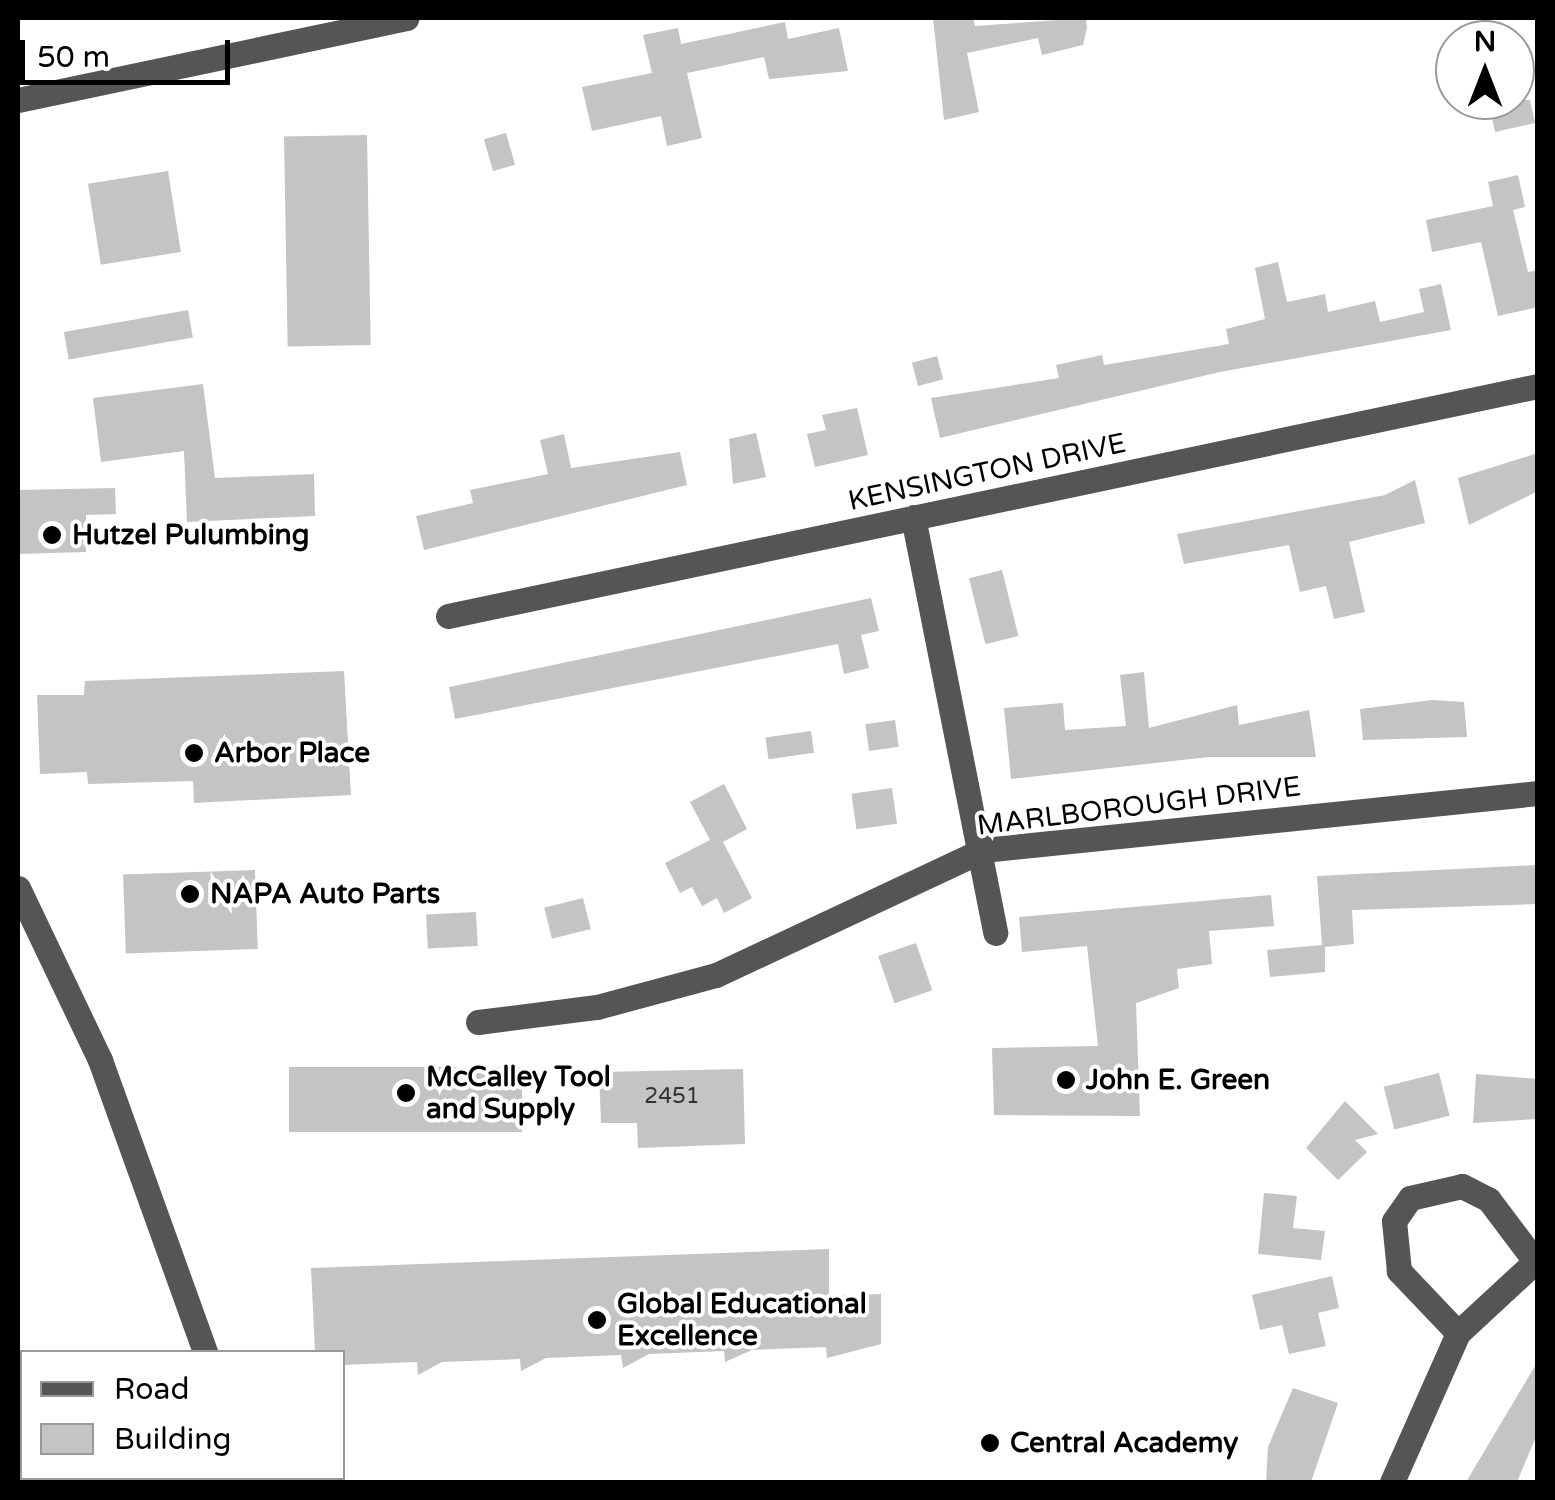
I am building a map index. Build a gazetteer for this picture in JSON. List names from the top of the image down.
{
  "streets": {
    "street": ["KENSINGTON DRIVE", "MARLBOROUGH DRIVE"]
  },
  "places": [
    "Hutzel Pulumbing",
    "Arbor Place",
    "NAPA Auto Parts",
    "John E. Green",
    "McCalley Tool and Supply",
    "Global Educational Excellence",
    "Central Academy"
  ],
  "house_numbers": ["2451"],
  "legend": ["Road", "Building"],
  "scale_bar": "50 m",
  "north": "top"
}
